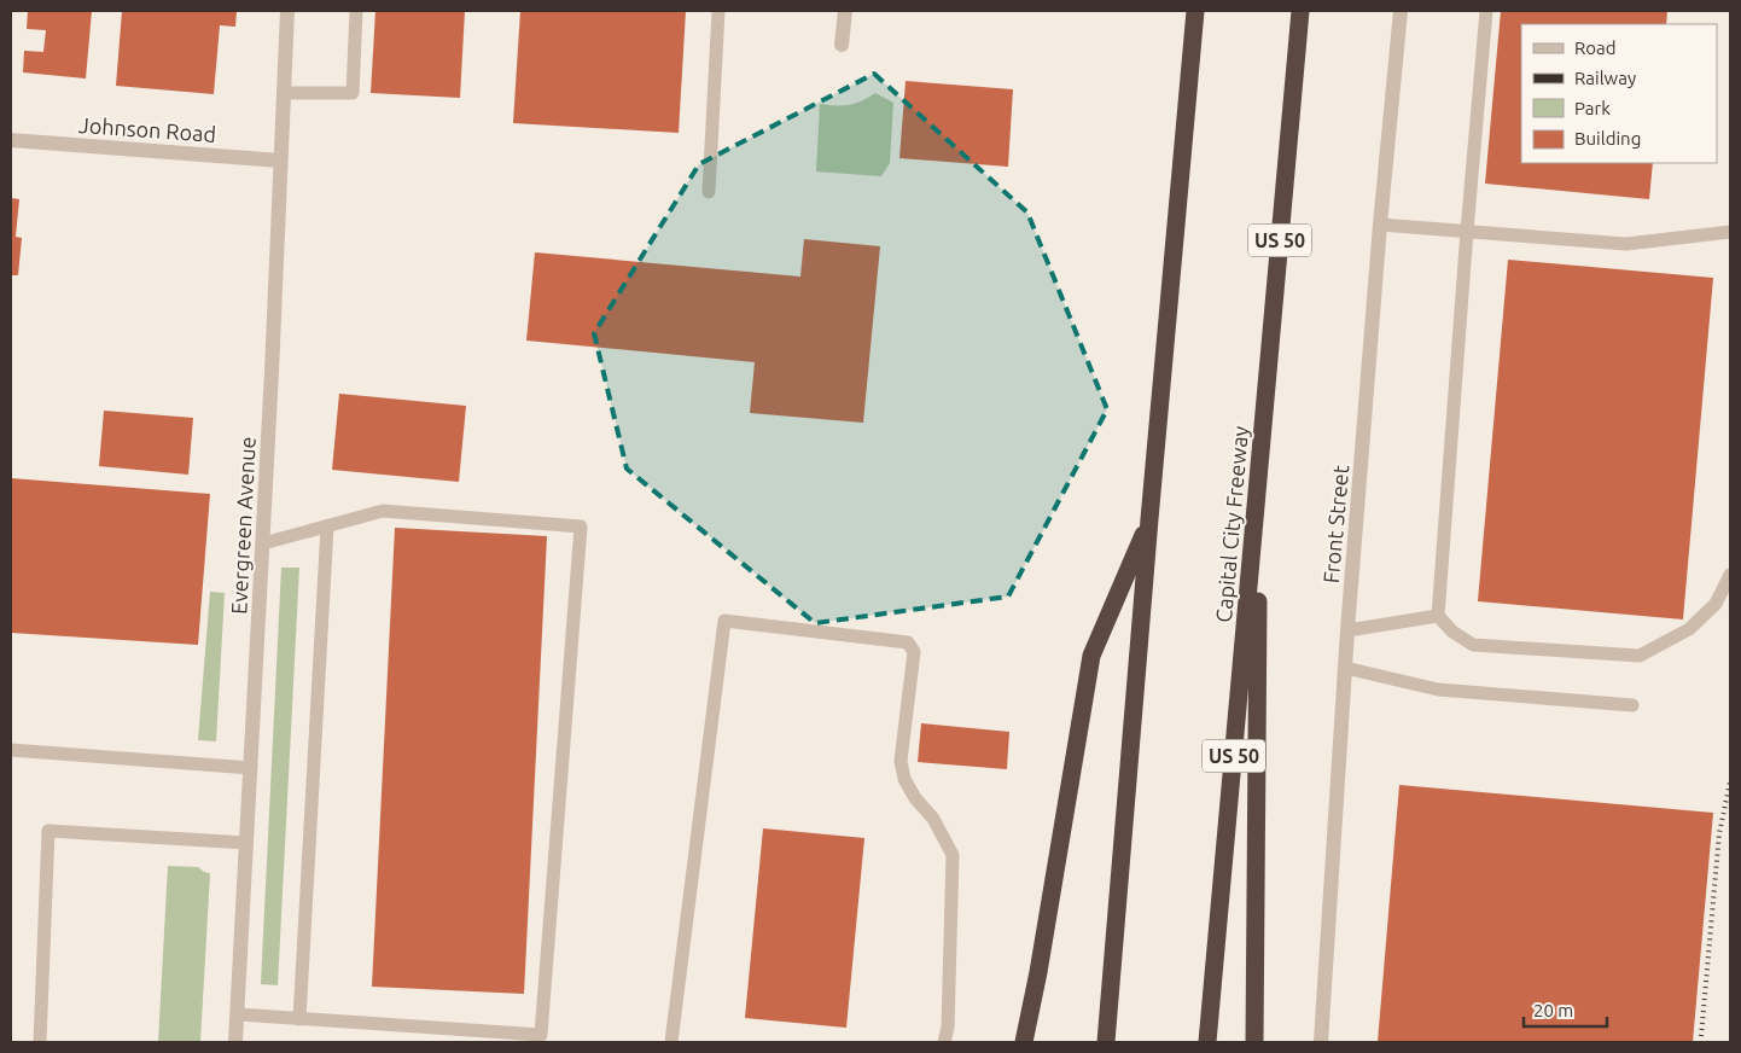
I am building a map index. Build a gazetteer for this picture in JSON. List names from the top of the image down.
{
  "streets": {
    "highway": ["US 50", "Capital City Freeway"],
    "street": ["Johnson Road", "Front Street", "Evergreen Avenue"]
  },
  "crossings": [
    ["Johnson Road", "Evergreen Avenue"]
  ],
  "legend": [
    "Road",
    "Railway",
    "Park",
    "Building"
  ],
  "scale_bar": "20 m"
}
